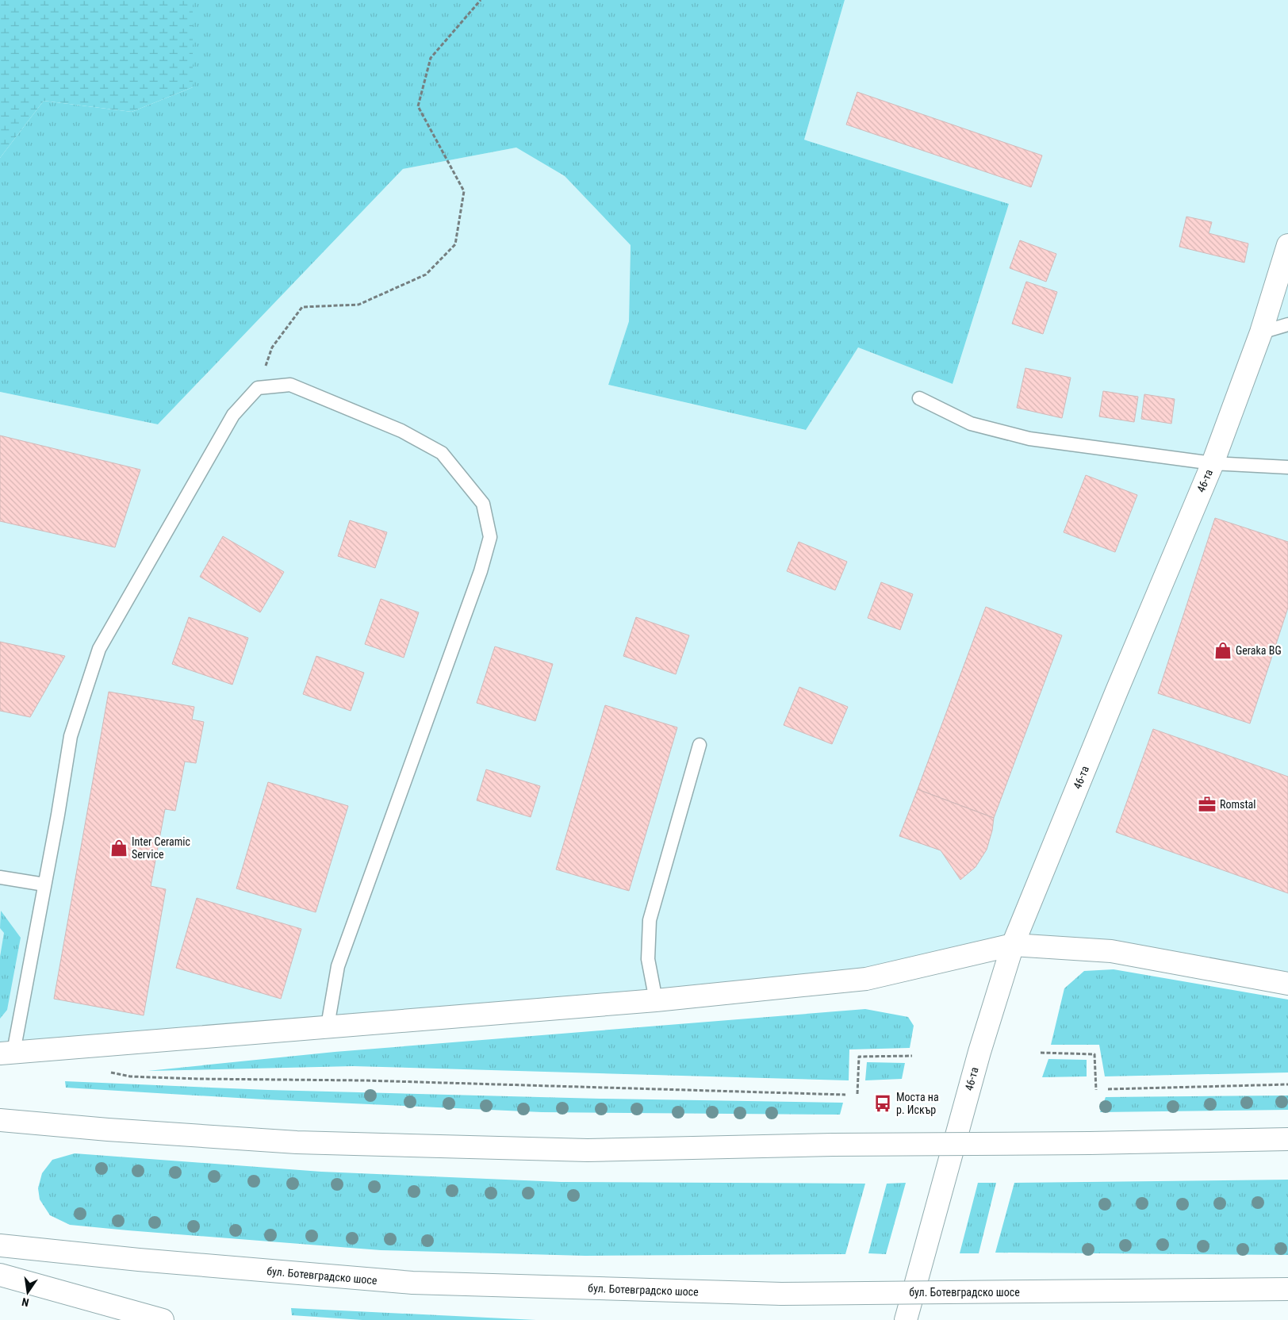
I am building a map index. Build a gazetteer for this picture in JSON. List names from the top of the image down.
{
  "streets": {
    "main road": ["46-та", "бул. Ботевградско шосе"]
  },
  "places": {
    "shop": ["Geraka BG", "Inter Ceramic Service"],
    "office": ["Romstal"],
    "bus stop": ["Моста на р. Искър"]
  },
  "north": "bottom"
}
